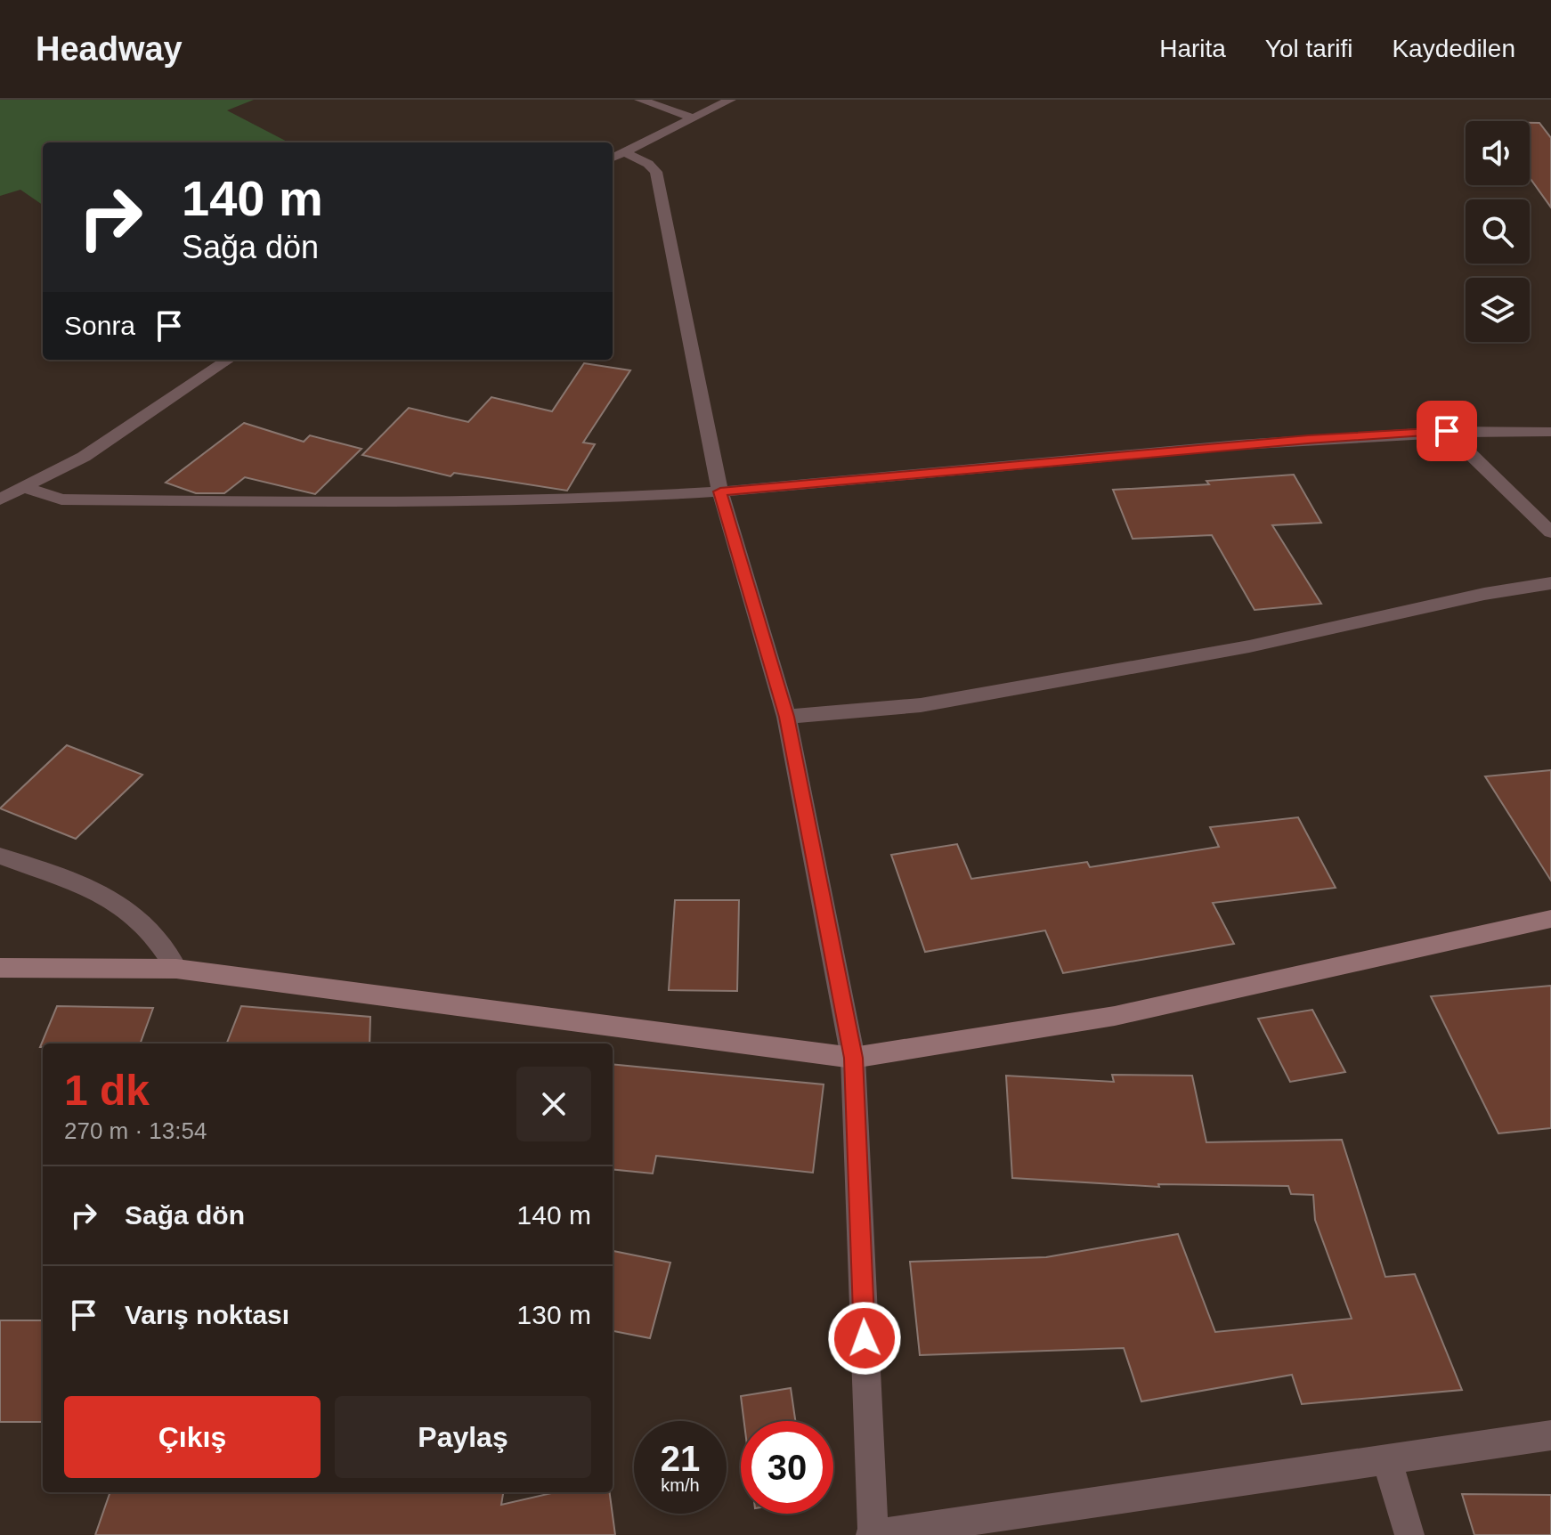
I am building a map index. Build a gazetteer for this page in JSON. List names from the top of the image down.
{
  "page": {
    "header": "Headway",
    "nav": ["Harita", "Yol tarifi", "Kaydedilen"],
    "turn": ["140 m", "Sağa dön"],
    "then": "Sonra",
    "heading": ["1 dk", "270 m · 13:54"],
    "list": [
      {
        "name": "Sağa dön",
        "value": "140 m"
      },
      {
        "name": "Varış noktası",
        "value": "130 m"
      }
    ],
    "buttons": ["Çıkış", "Paylaş"],
    "speed": "21 km/h",
    "limit": "30"
  }
}
